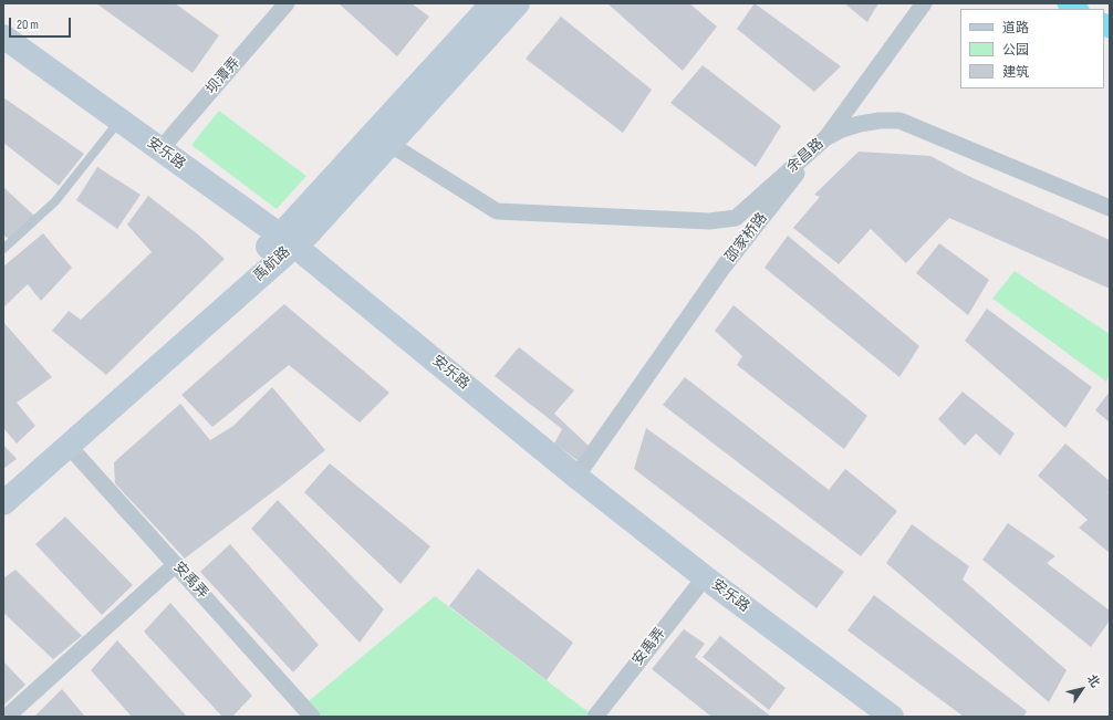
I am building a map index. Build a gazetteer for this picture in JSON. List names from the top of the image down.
{
  "streets": {
    "main road": ["安乐路", "禹航路"],
    "street": [
      "坝潭弄",
      "余昌路",
      "邵家桥路",
      "安禹弄"
    ]
  },
  "crossings": [
    ["坝潭弄", "安乐路"],
    ["安乐路", "邵家桥路"],
    ["安乐路", "禹航路"],
    ["安乐路", "安禹弄"],
    ["余昌路", "邵家桥路"],
    ["余昌路", "禹航路"],
    ["禹航路", "安禹弄"]
  ],
  "legend": ["道路", "公园", "建筑"],
  "scale_bar": "20 m",
  "north": "top right"
}
